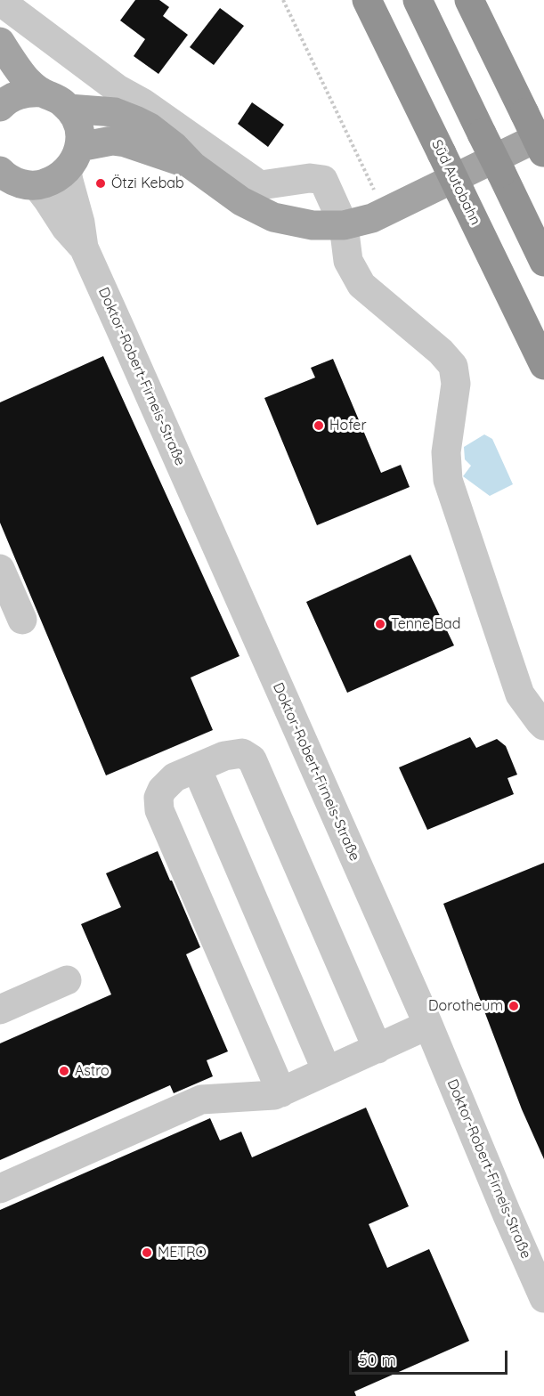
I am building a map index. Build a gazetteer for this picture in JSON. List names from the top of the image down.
{
  "streets": {
    "highway": ["Süd Autobahn"],
    "street": ["Doktor-Robert-Firneis-Straße"]
  },
  "places": [
    "Ötzi Kebab",
    "Hofer",
    "Tenne Bad",
    "Dorotheum",
    "Astro",
    "METRO"
  ],
  "scale_bar": "50 m"
}
